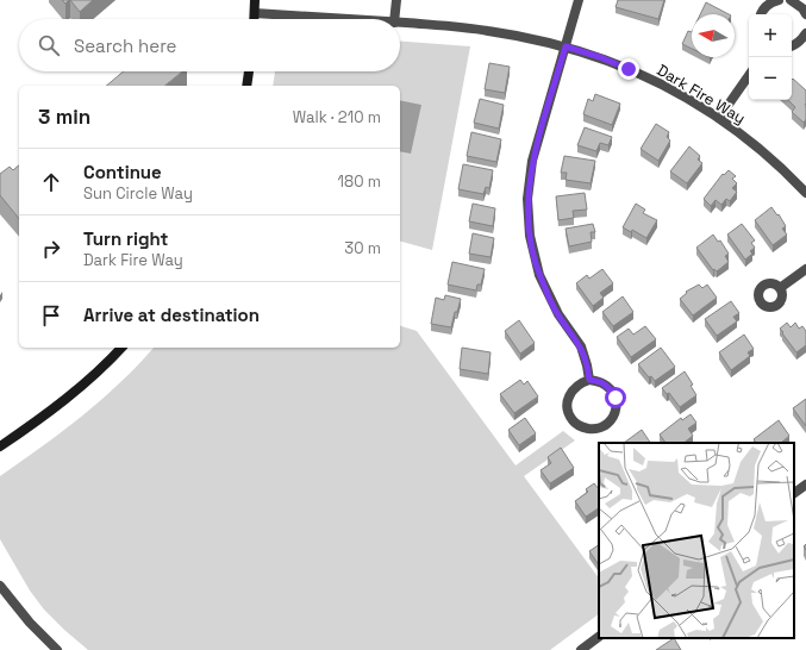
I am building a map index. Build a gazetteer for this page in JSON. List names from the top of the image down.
{
  "streets": {
    "street": ["Dark Fire Way"]
  },
  "north": "left",
  "page": {
    "map_buttons": ["+", "−"],
    "search": "Search here",
    "heading": ["3 min", "Walk · 210 m"],
    "list": [
      ["Continue", "Sun Circle Way", "180 m"],
      ["Turn right", "Dark Fire Way", "30 m"],
      "Arrive at destination"
    ]
  }
}
